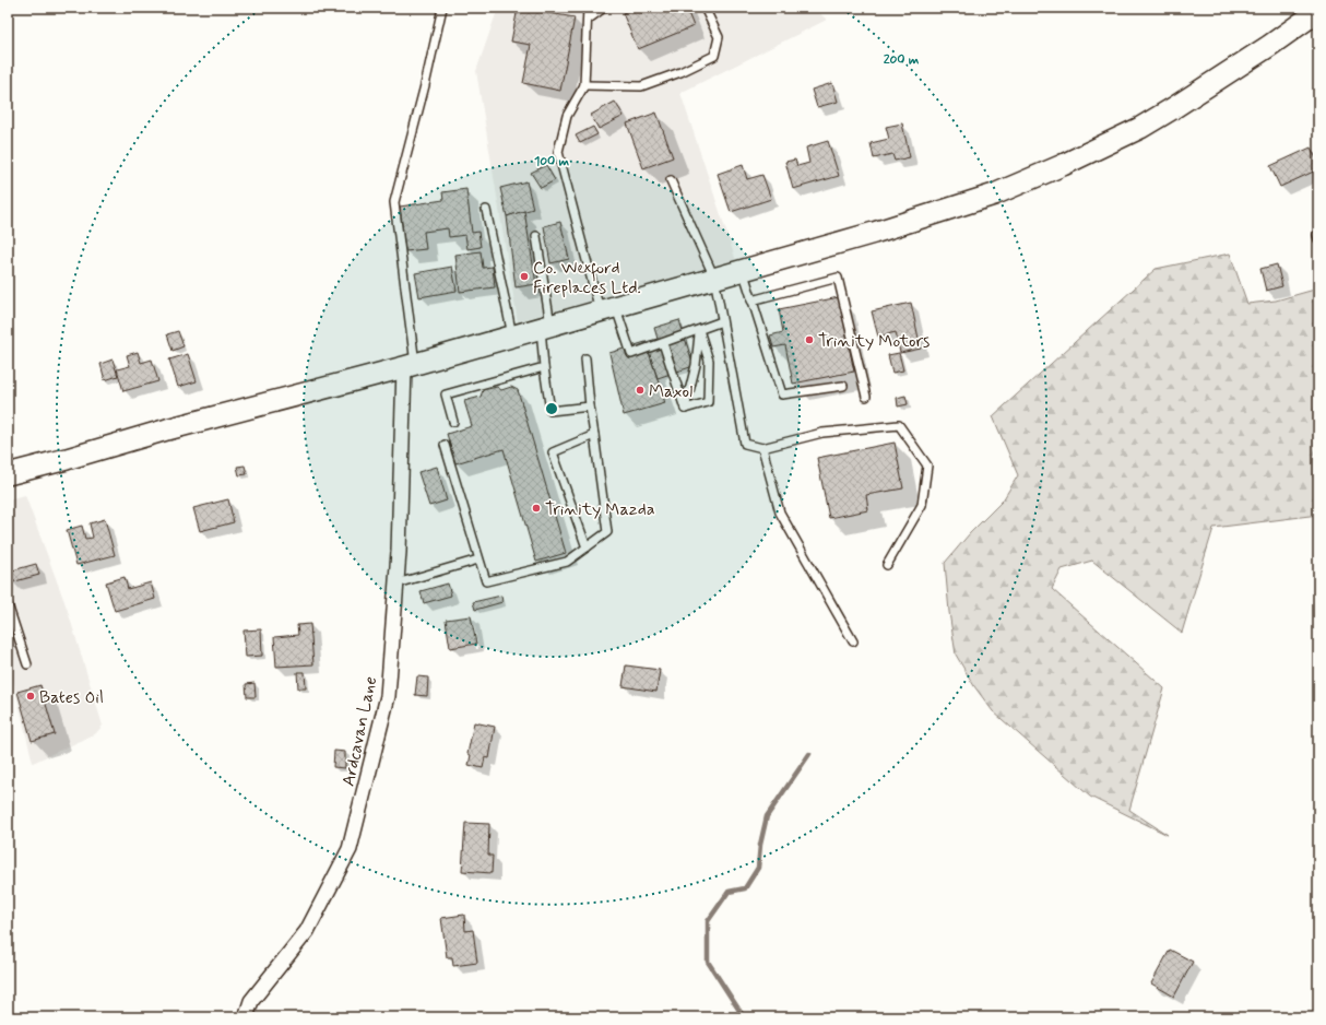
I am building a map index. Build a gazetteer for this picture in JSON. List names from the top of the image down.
{
  "streets": {
    "street": ["Ardcavan Lane"]
  },
  "places": [
    "Co. Wexford Fireplaces Ltd.",
    "Trinity Motors",
    "Maxol",
    "Trinity Mazda",
    "Bates Oil"
  ],
  "rings": ["200 m", "100 m"]
}
